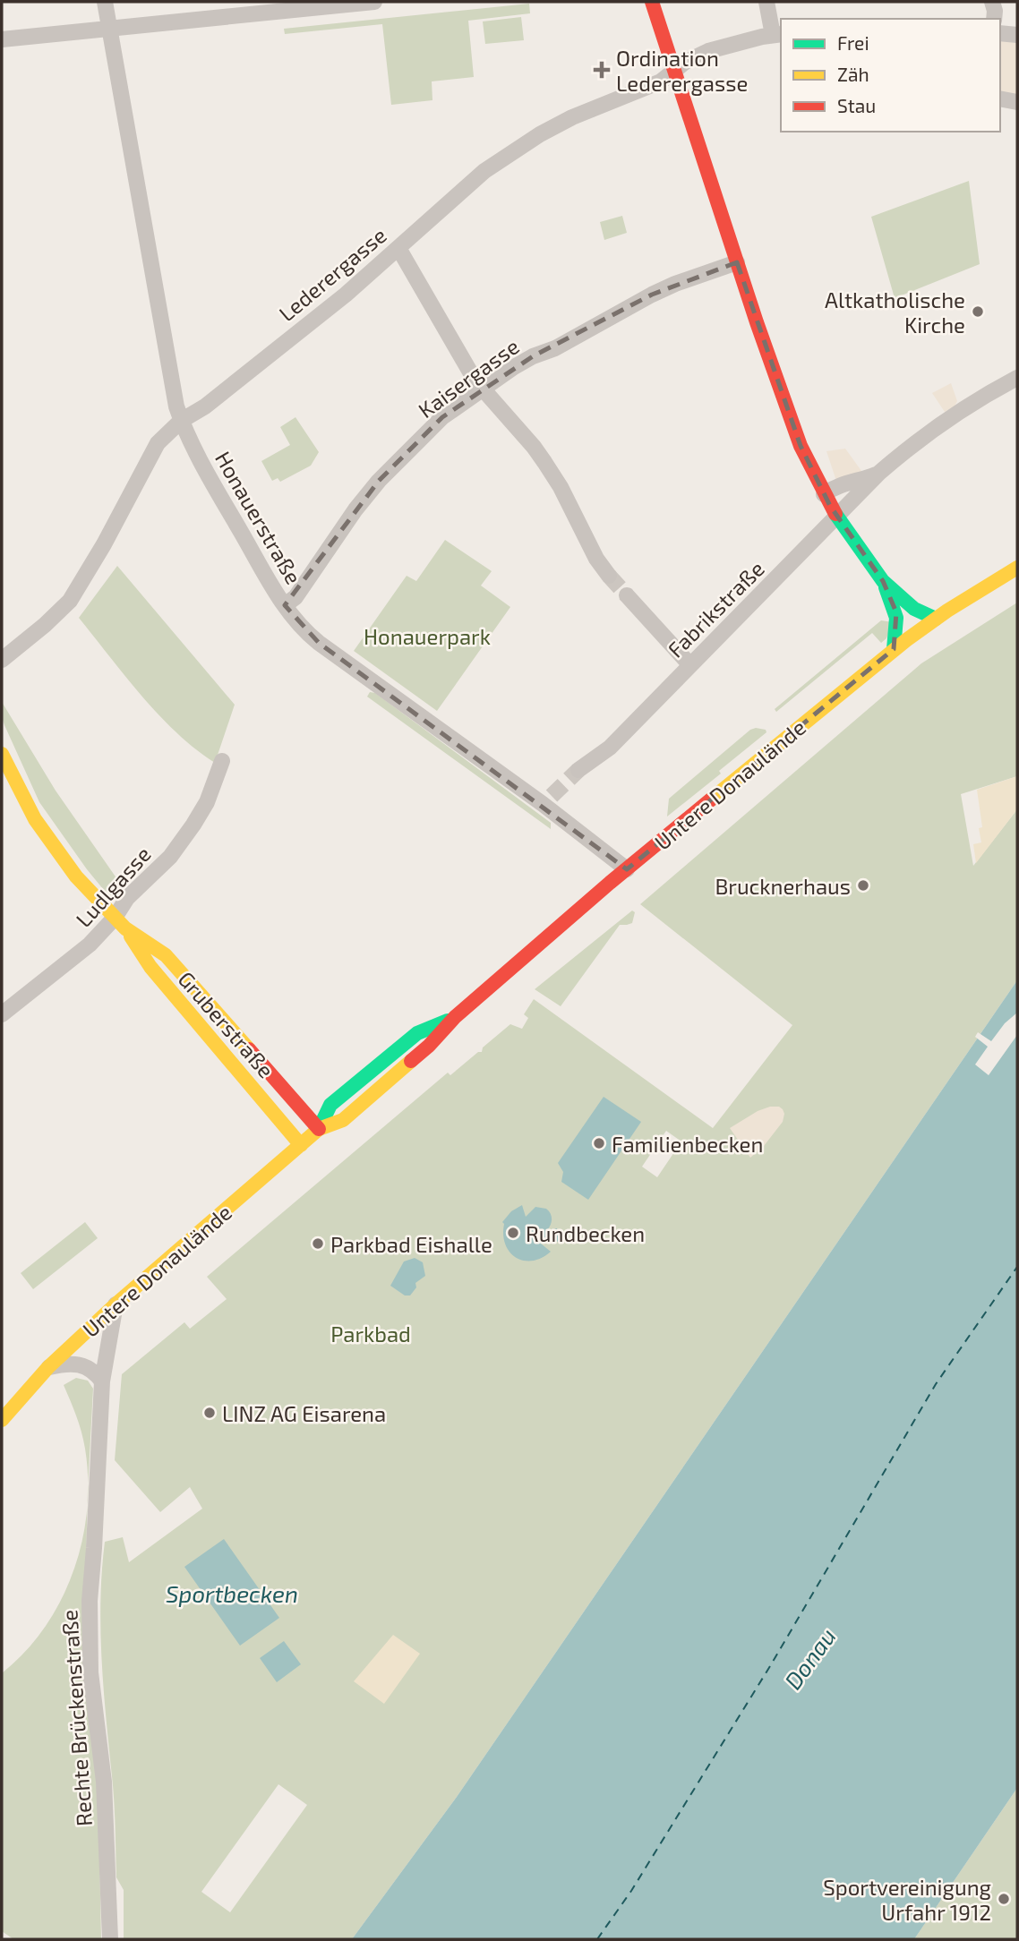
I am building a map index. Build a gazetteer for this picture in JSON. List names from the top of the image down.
{
  "streets": {
    "main road": ["Untere Donaulände", "Gruberstraße"],
    "street": [
      "Lederergasse",
      "Kaisergasse",
      "Honauerstraße",
      "Fabrikstraße",
      "Ludlgasse",
      "Rechte Brückenstraße"
    ]
  },
  "crossings": [
    ["Lederergasse", "Honauerstraße"],
    ["Kaisergasse", "Honauerstraße"],
    ["Honauerstraße", "Untere Donaulände"],
    ["Untere Donaulände", "Gruberstraße"],
    ["Untere Donaulände", "Rechte Brückenstraße"],
    ["Ludlgasse", "Gruberstraße"]
  ],
  "water": ["Sportbecken", "Donau"],
  "parks": ["Honauerpark", "Parkbad"],
  "places": {
    "health": ["Ordination Lederergasse"],
    "other": [
      "Altkatholische Kirche",
      "Brucknerhaus",
      "Familienbecken",
      "Rundbecken",
      "Parkbad Eishalle",
      "LINZ AG Eisarena",
      "Sportvereinigung Urfahr 1912"
    ]
  },
  "legend": ["Frei", "Zäh", "Stau"]
}
